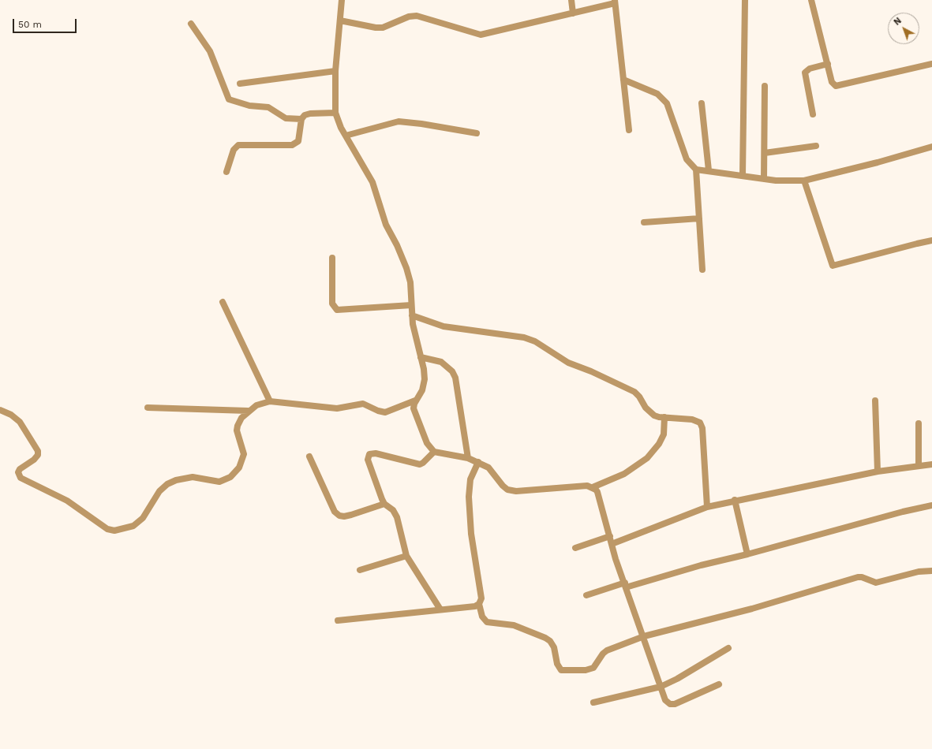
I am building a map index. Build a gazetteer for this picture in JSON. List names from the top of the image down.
{
  "scale_bar": "50 m",
  "north": "top left"
}
